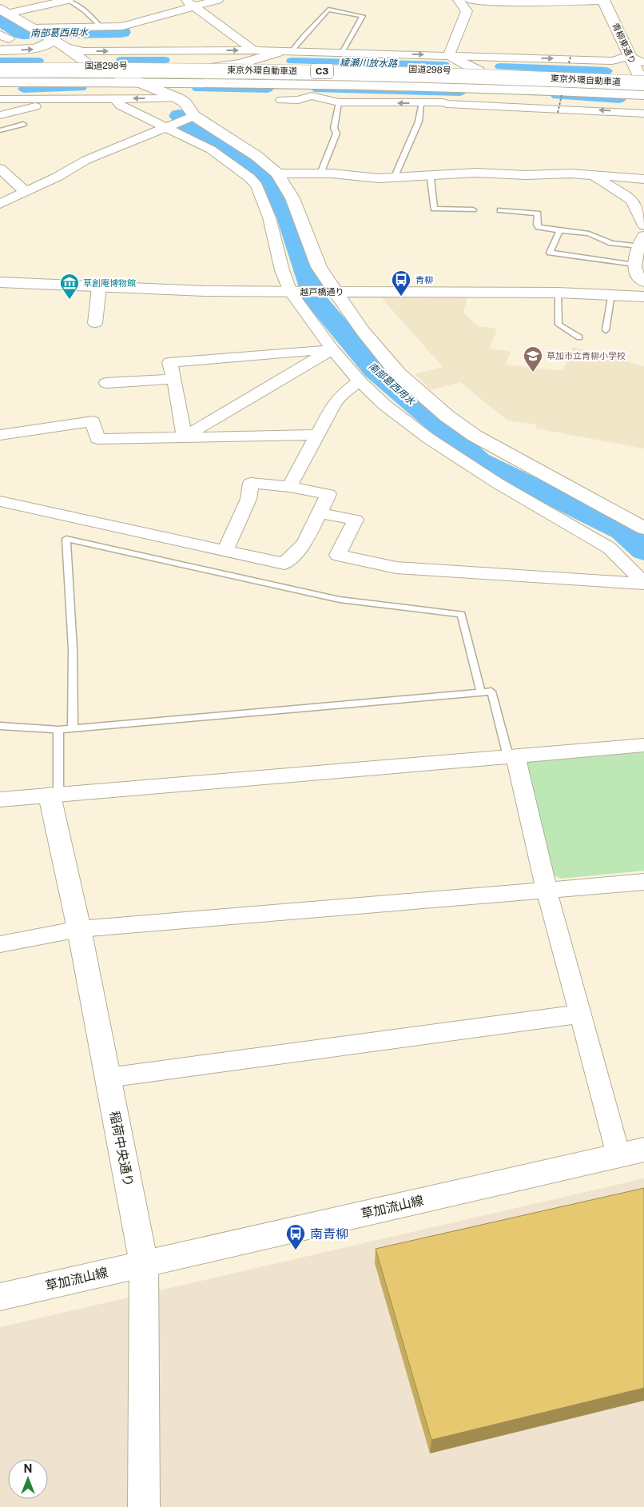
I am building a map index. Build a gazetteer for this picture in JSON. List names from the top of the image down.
{
  "streets": {
    "main road": [
      "青柳東通り",
      "国道298号",
      "東京外環自動車道",
      "C3",
      "越戸橋通り",
      "稲荷中央通り",
      "草加流山線"
    ]
  },
  "crossings": [
    ["青柳東通り", "国道298号"],
    ["青柳東通り", "東京外環自動車道"],
    ["国道298号", "東京外環自動車道"],
    ["稲荷中央通り", "草加流山線"]
  ],
  "water": ["南部葛西用水", "綾瀬川放水路"],
  "places": {
    "bus stop": ["青柳", "南青柳"],
    "museum": ["草創庵博物館"],
    "school or university": ["草加市立青柳小学校"]
  },
  "north": "top"
}
